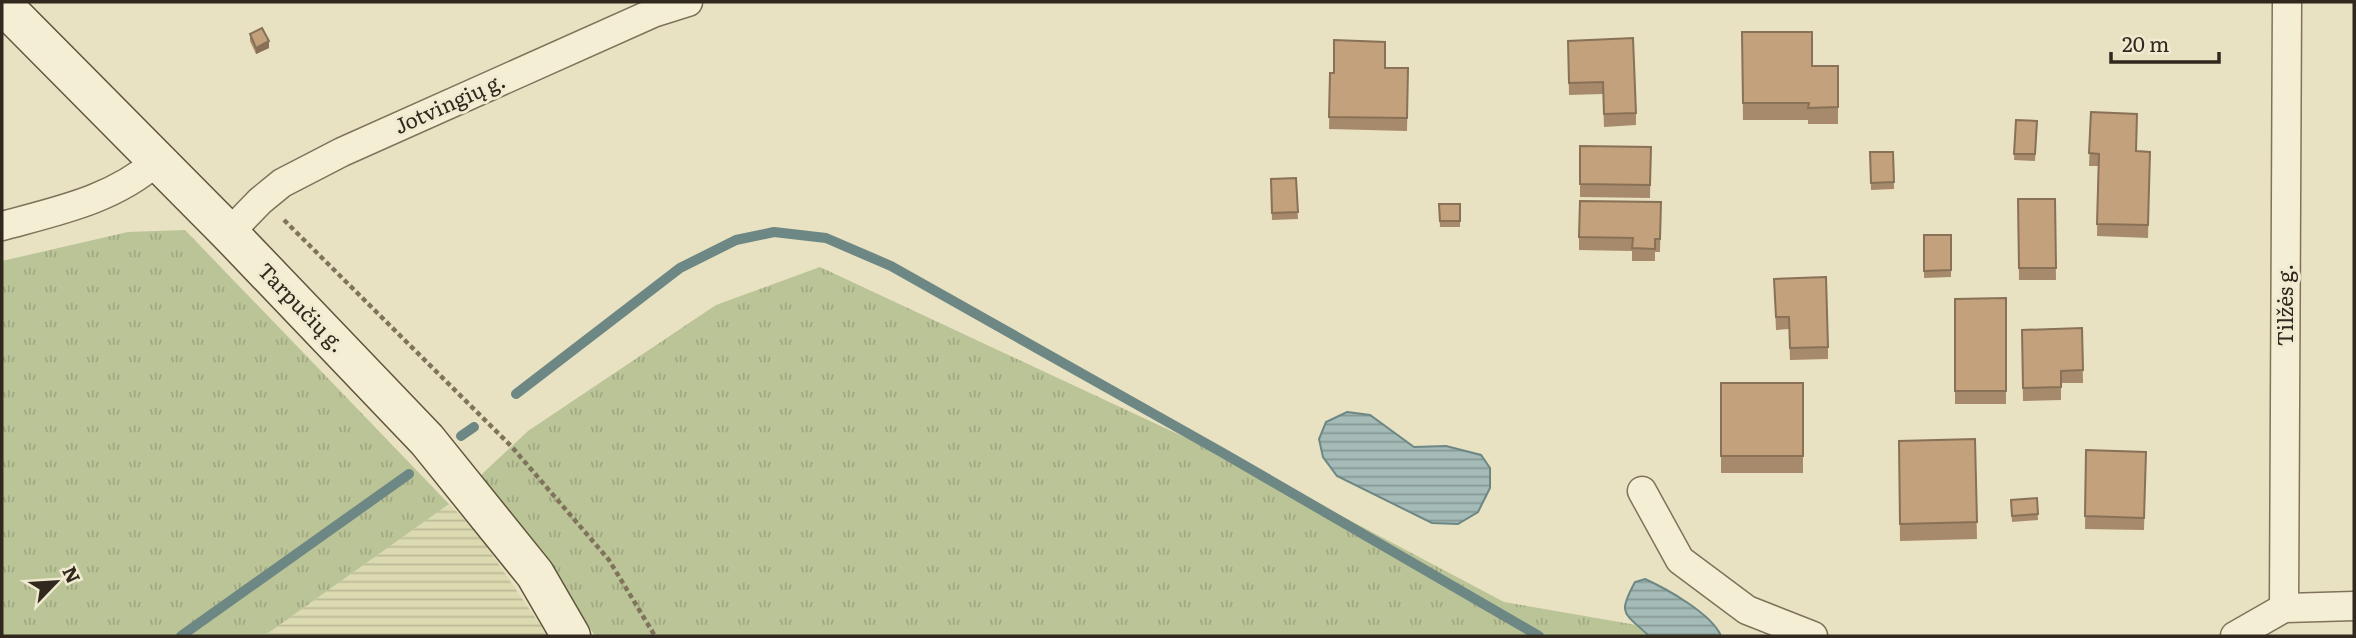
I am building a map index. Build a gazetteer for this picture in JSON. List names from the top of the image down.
{
  "streets": {
    "main road": ["Tarpučių g."],
    "street": ["Jotvingių g.", "Tilžės g."]
  },
  "crossings": [
    ["Jotvingių g.", "Tarpučių g."]
  ],
  "scale_bar": "20 m",
  "north": "top right"
}
